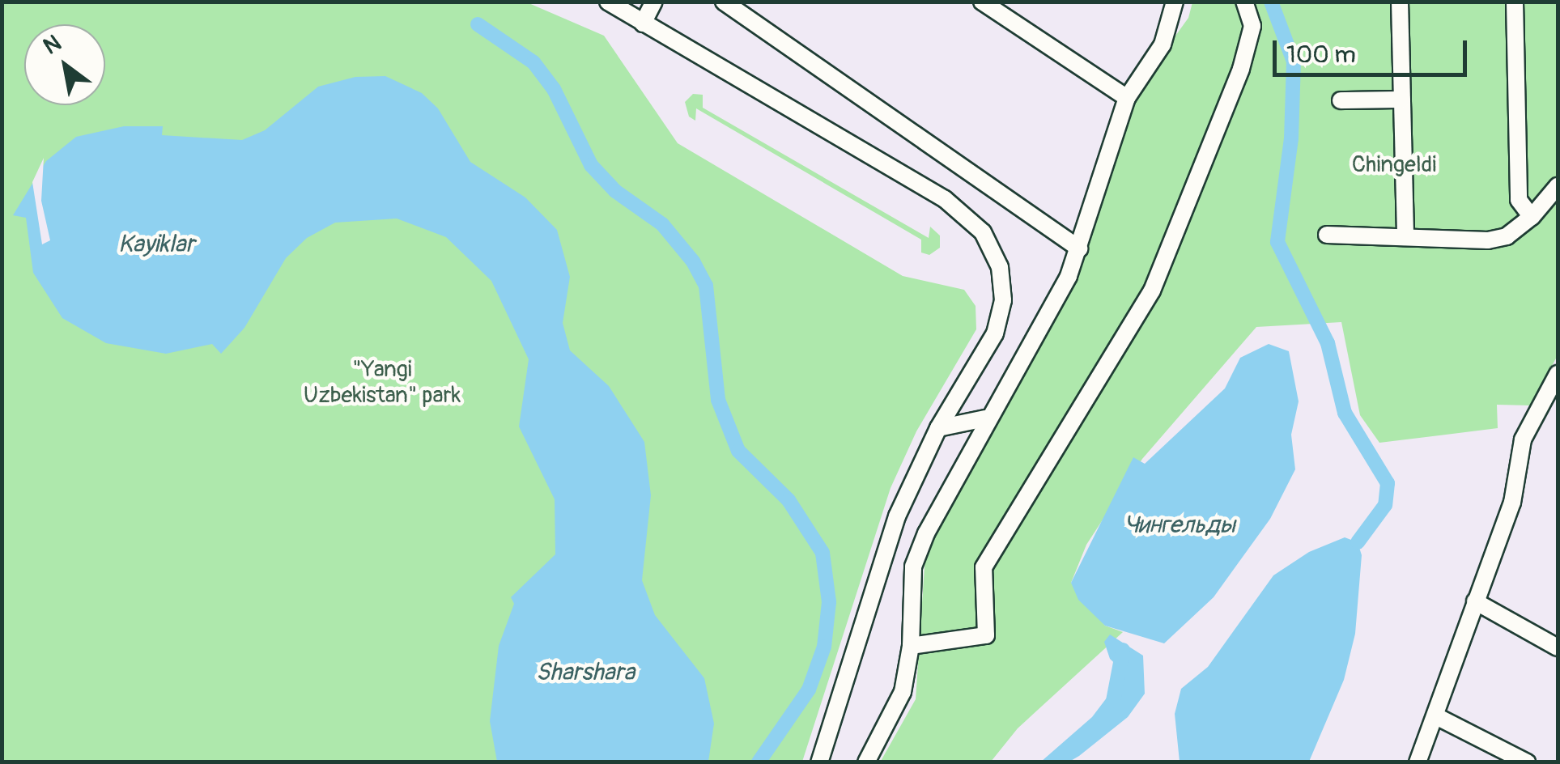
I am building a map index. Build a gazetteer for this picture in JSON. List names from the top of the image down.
{
  "water": ["Kayiklar", "Чингельды", "Sharshara"],
  "parks": ["Chingeldi", "\"Yangi Uzbekistan\" park"],
  "scale_bar": "100 m",
  "north": "top left"
}
